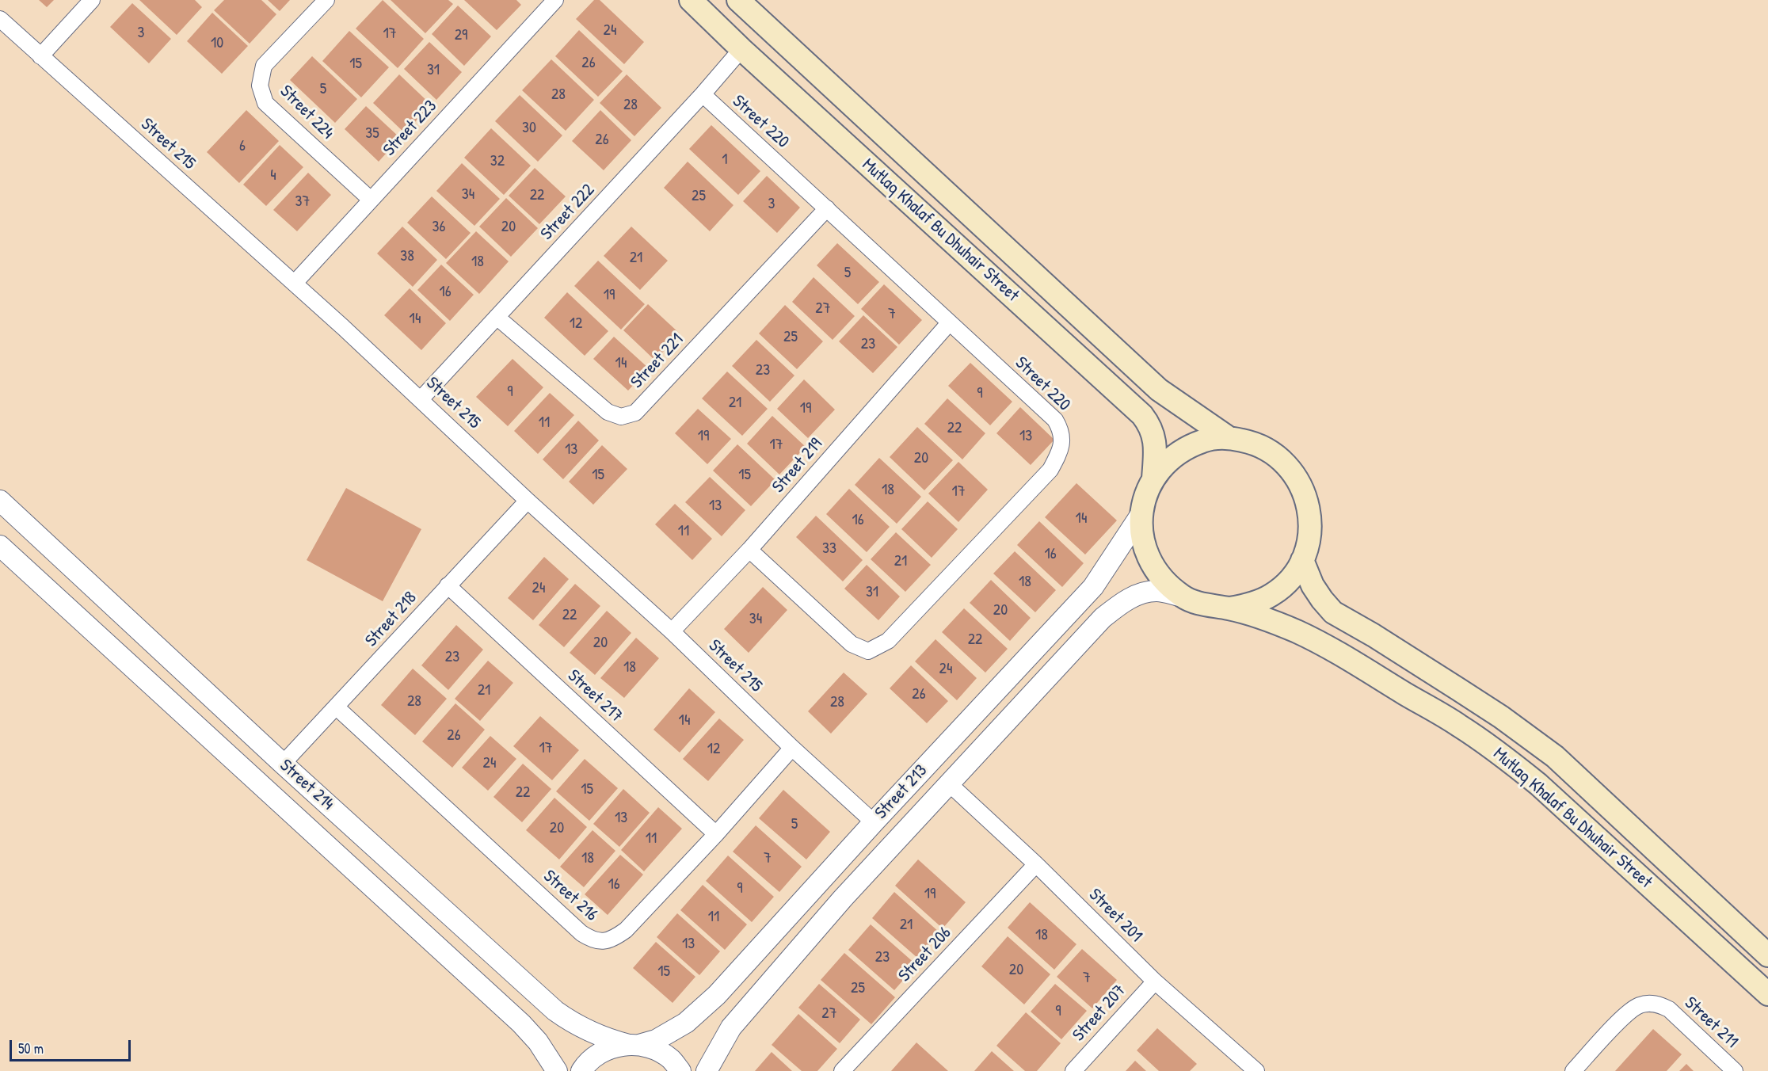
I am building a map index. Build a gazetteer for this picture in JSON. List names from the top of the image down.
{
  "streets": {
    "main road": ["Mutlaq Khalaf Bu Dhuhair Street"],
    "street": [
      "Street 224",
      "Street 220",
      "Street 223",
      "Street 215",
      "Street 222",
      "Street 221",
      "Street 219",
      "Street 218",
      "Street 217",
      "Street 214",
      "Street 213",
      "Street 216",
      "Street 201",
      "Street 206",
      "Street 207",
      "Street 211"
    ]
  },
  "crossings": [
    ["Street 224", "Street 223"],
    ["Street 220", "Street 222"],
    ["Street 220", "Street 221"],
    ["Street 220", "Street 219"],
    ["Street 223", "Street 215"],
    ["Street 215", "Street 222"],
    ["Street 215", "Street 219"],
    ["Street 215", "Street 218"],
    ["Street 215", "Street 213"],
    ["Street 215", "Street 216"],
    ["Street 222", "Mutlaq Khalaf Bu Dhuhair Street"],
    ["Street 222", "Street 221"],
    ["Mutlaq Khalaf Bu Dhuhair Street", "Street 213"],
    ["Street 218", "Street 217"],
    ["Street 218", "Street 214"],
    ["Street 218", "Street 216"],
    ["Street 217", "Street 216"],
    ["Street 214", "Street 213"],
    ["Street 213", "Street 201"],
    ["Street 201", "Street 206"],
    ["Street 201", "Street 207"]
  ],
  "house_numbers": [
    "24",
    "3",
    "17",
    "29",
    "10",
    "26",
    "15",
    "31",
    "5",
    "28",
    "28",
    "30",
    "35",
    "26",
    "6",
    "1",
    "32",
    "4",
    "34",
    "22",
    "25",
    "37",
    "3",
    "36",
    "20",
    "38",
    "21",
    "18",
    "5",
    "16",
    "19",
    "27",
    "7",
    "14",
    "12",
    "25",
    "23",
    "14",
    "23",
    "9",
    "9",
    "21",
    "19",
    "11",
    "22",
    "19",
    "13",
    "17",
    "13",
    "20",
    "15",
    "15",
    "18",
    "17",
    "13",
    "14",
    "16",
    "11",
    "33",
    "16",
    "21",
    "18",
    "24",
    "31",
    "20",
    "22",
    "34",
    "22",
    "20",
    "23",
    "18",
    "24",
    "21",
    "26",
    "28",
    "28",
    "14",
    "26",
    "17",
    "12",
    "24",
    "15",
    "22",
    "13",
    "5",
    "20",
    "11",
    "18",
    "7",
    "16",
    "9",
    "19",
    "11",
    "21",
    "18",
    "13",
    "23",
    "20",
    "15",
    "7",
    "25",
    "9",
    "27"
  ],
  "scale_bar": "50 m"
}
